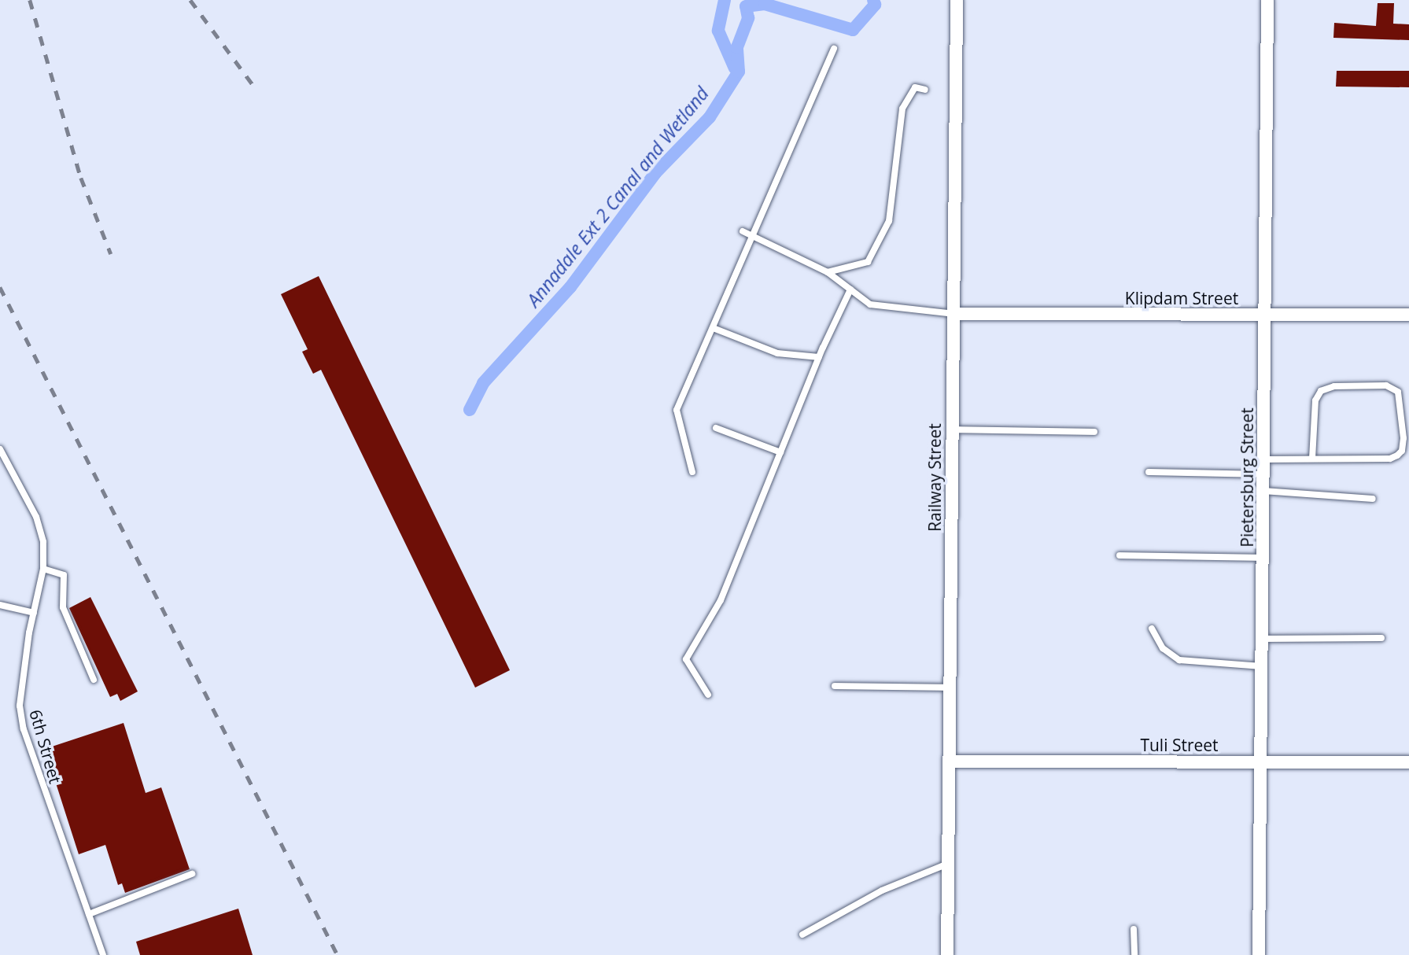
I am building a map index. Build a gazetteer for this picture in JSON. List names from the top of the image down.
{
  "streets": {
    "street": [
      "Klipdam Street",
      "Railway Street",
      "Pietersburg Street",
      "Tuli Street"
    ],
    "lane": ["6th Street"]
  },
  "crossings": [
    ["Klipdam Street", "Railway Street"],
    ["Klipdam Street", "Pietersburg Street"],
    ["Railway Street", "Tuli Street"],
    ["Pietersburg Street", "Tuli Street"]
  ],
  "water": ["Annadale Ext 2 Canal and Wetland"]
}
